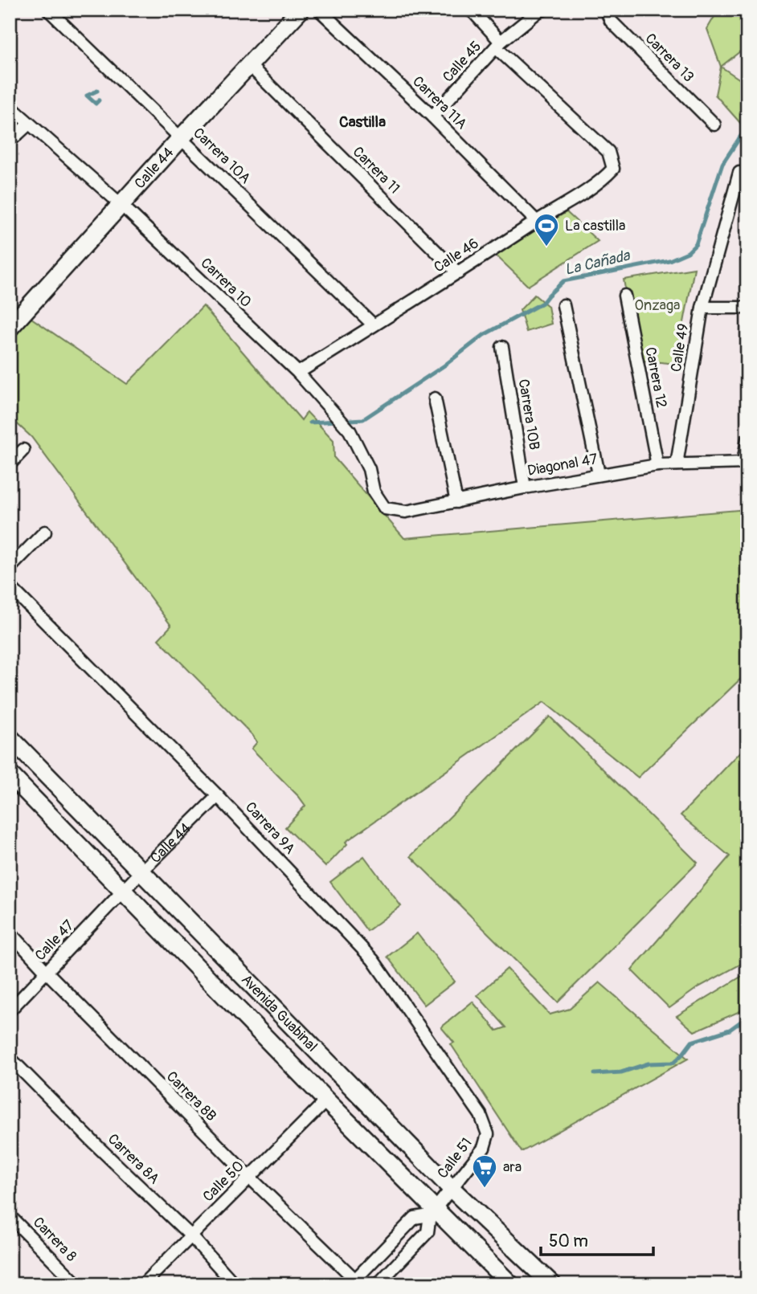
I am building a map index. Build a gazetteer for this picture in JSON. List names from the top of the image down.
{
  "streets": {
    "main road": ["Calle 44", "Avenida Guabinal"],
    "street": [
      "Carrera 13",
      "Calle 45",
      "Carrera 11A",
      "Carrera 10A",
      "Carrera 11",
      "Calle 46",
      "Carrera 10",
      "Calle 49",
      "Carrera 12",
      "Carrera 10B",
      "Diagonal 47",
      "Carrera 9A",
      "Calle 47",
      "Carrera 8B",
      "Calle 51",
      "Carrera 8A",
      "Calle 50",
      "Carrera 8"
    ]
  },
  "crossings": [
    ["Calle 45", "Carrera 11A"],
    ["Calle 45", "Calle 46"],
    ["Carrera 11A", "Calle 46"],
    ["Carrera 10A", "Calle 44"],
    ["Carrera 10A", "Calle 46"],
    ["Calle 44", "Carrera 11"],
    ["Calle 44", "Carrera 10"],
    ["Calle 44", "Carrera 9A"],
    ["Calle 44", "Calle 47"],
    ["Calle 44", "Avenida Guabinal"],
    ["Carrera 11", "Calle 46"],
    ["Calle 46", "Carrera 10"],
    ["Carrera 10", "Diagonal 47"],
    ["Calle 49", "Diagonal 47"],
    ["Carrera 12", "Diagonal 47"],
    ["Carrera 10B", "Diagonal 47"],
    ["Carrera 9A", "Calle 51"],
    ["Calle 47", "Avenida Guabinal"],
    ["Calle 47", "Carrera 8B"],
    ["Avenida Guabinal", "Calle 51"],
    ["Avenida Guabinal", "Calle 50"],
    ["Carrera 8B", "Calle 51"],
    ["Carrera 8B", "Calle 50"],
    ["Carrera 8A", "Calle 50"]
  ],
  "districts": ["Castilla"],
  "water": ["La Cañada"],
  "parks": ["Onzaga"],
  "places": {
    "sports": ["La castilla"],
    "supermarket": ["ara"]
  },
  "scale_bar": "50 m"
}
